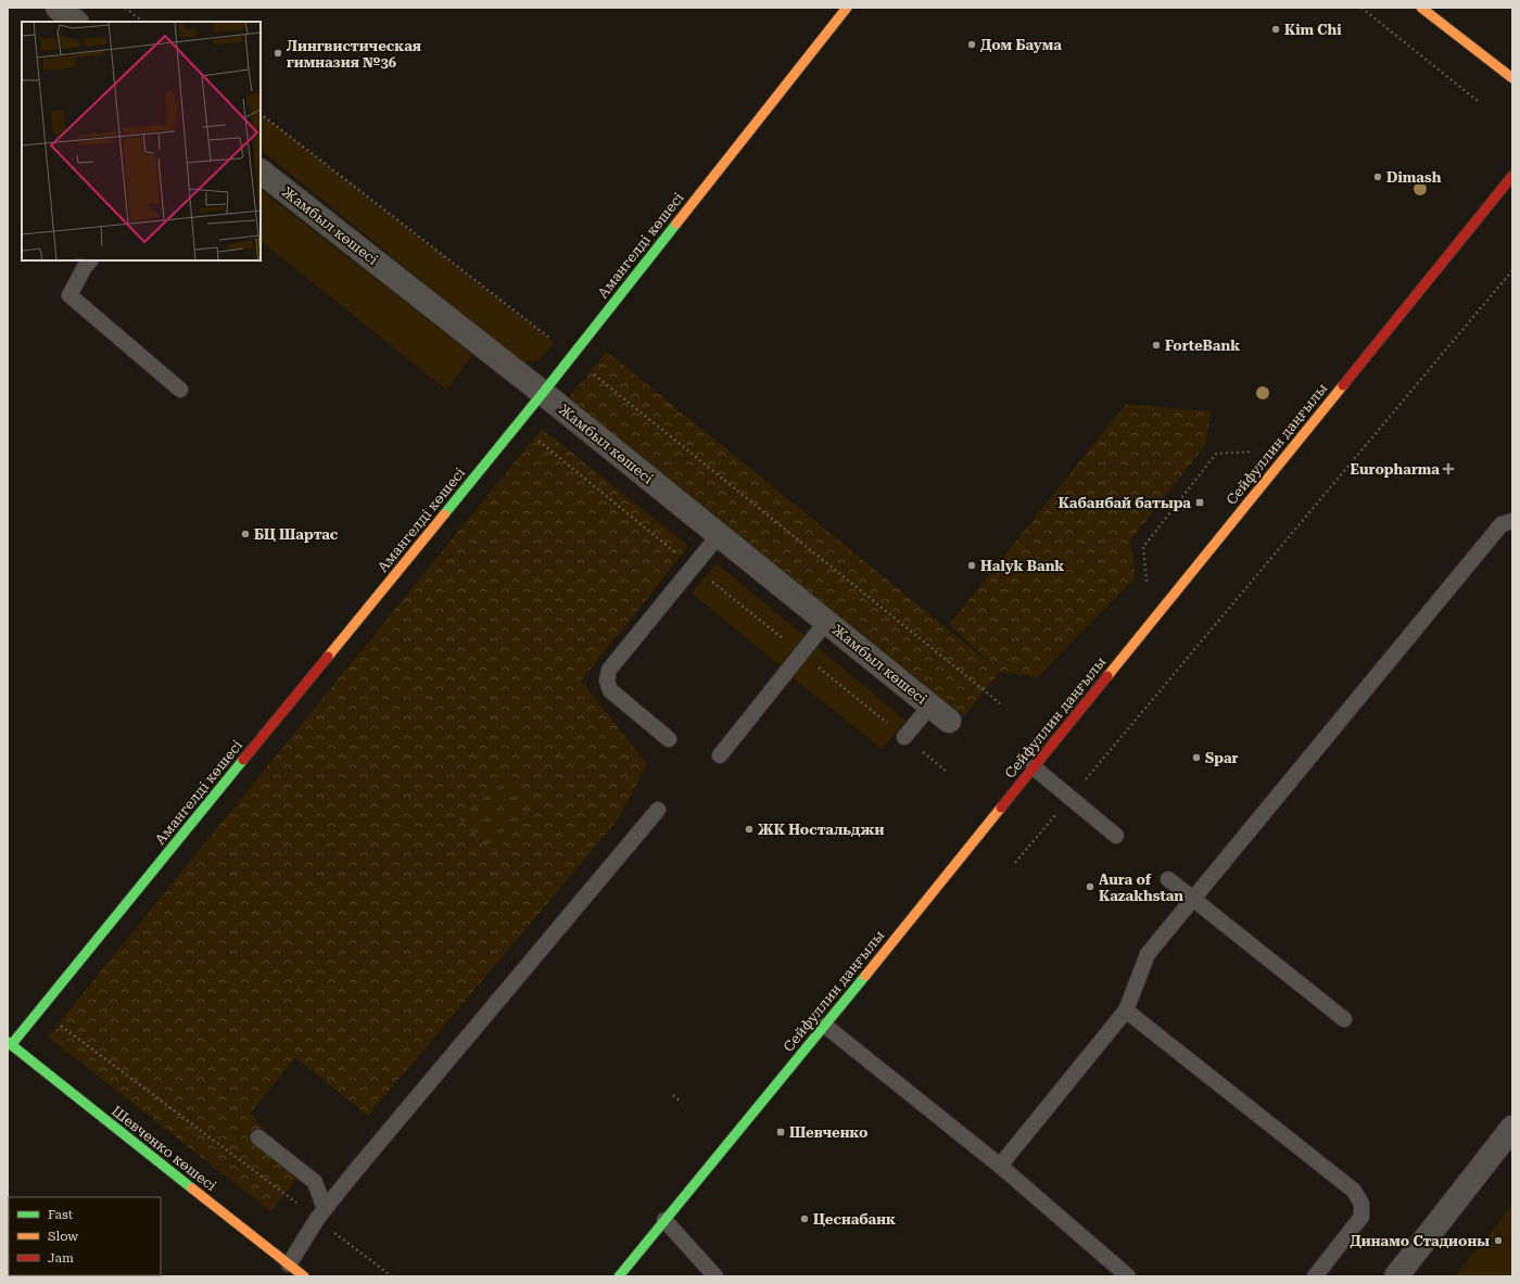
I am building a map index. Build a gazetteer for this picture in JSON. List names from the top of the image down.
{
  "streets": {
    "street": [
      "Жамбыл көшесі",
      "Амангелді көшесі",
      "Сейфуллин даңғылы",
      "Шевченко көшесі"
    ]
  },
  "crossings": [
    ["Жамбыл көшесі", "Амангелді көшесі"],
    ["Амангелді көшесі", "Шевченко көшесі"]
  ],
  "places": {
    "other": [
      "Kim Chi",
      "Дом Баума",
      "Лингвистическая гимназия №36",
      "Dimash",
      "ForteBank",
      "БЦ Шартас",
      "Halyk Bank",
      "Spar",
      "ЖК Ностальджи",
      "Aura of Kazakhstan",
      "Цеснабанк",
      "Динамо Стадионы"
    ],
    "health": ["Europharma"],
    "transit": ["Кабанбай батыра", "Шевченко"]
  },
  "legend": ["Fast", "Slow", "Jam"]
}
